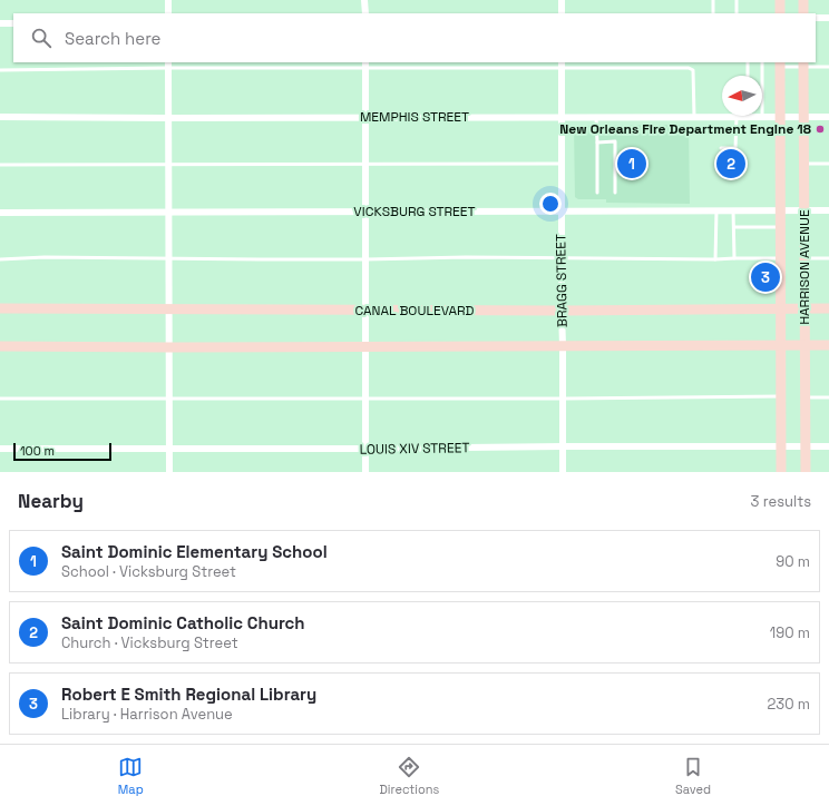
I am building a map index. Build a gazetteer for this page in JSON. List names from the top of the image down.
{
  "streets": {
    "main road": ["HARRISON AVENUE", "CANAL BOULEVARD"],
    "street": [
      "MEMPHIS STREET",
      "VICKSBURG STREET",
      "BRAGG STREET",
      "LOUIS XIV STREET"
    ]
  },
  "crossings": [
    ["MEMPHIS STREET", "HARRISON AVENUE"],
    ["MEMPHIS STREET", "BRAGG STREET"],
    ["VICKSBURG STREET", "HARRISON AVENUE"],
    ["VICKSBURG STREET", "BRAGG STREET"],
    ["HARRISON AVENUE", "CANAL BOULEVARD"],
    ["HARRISON AVENUE", "LOUIS XIV STREET"],
    ["BRAGG STREET", "CANAL BOULEVARD"],
    ["BRAGG STREET", "LOUIS XIV STREET"]
  ],
  "places": ["New Orleans Fire Department Engine 18"],
  "scale_bar": "100 m",
  "north": "left",
  "page": {
    "search": "Search here",
    "pins": ["1", "2", "3"],
    "scale": "100 m",
    "heading": ["Nearby", "3 results"],
    "list": [
      {
        "mark": "1",
        "name": "Saint Dominic Elementary School",
        "note": "School · Vicksburg Street",
        "value": "90 m"
      },
      {
        "mark": "2",
        "name": "Saint Dominic Catholic Church",
        "note": "Church · Vicksburg Street",
        "value": "190 m"
      },
      {
        "mark": "3",
        "name": "Robert E Smith Regional Library",
        "note": "Library · Harrison Avenue",
        "value": "230 m"
      }
    ],
    "nav": ["Map", "Directions", "Saved"]
  }
}
